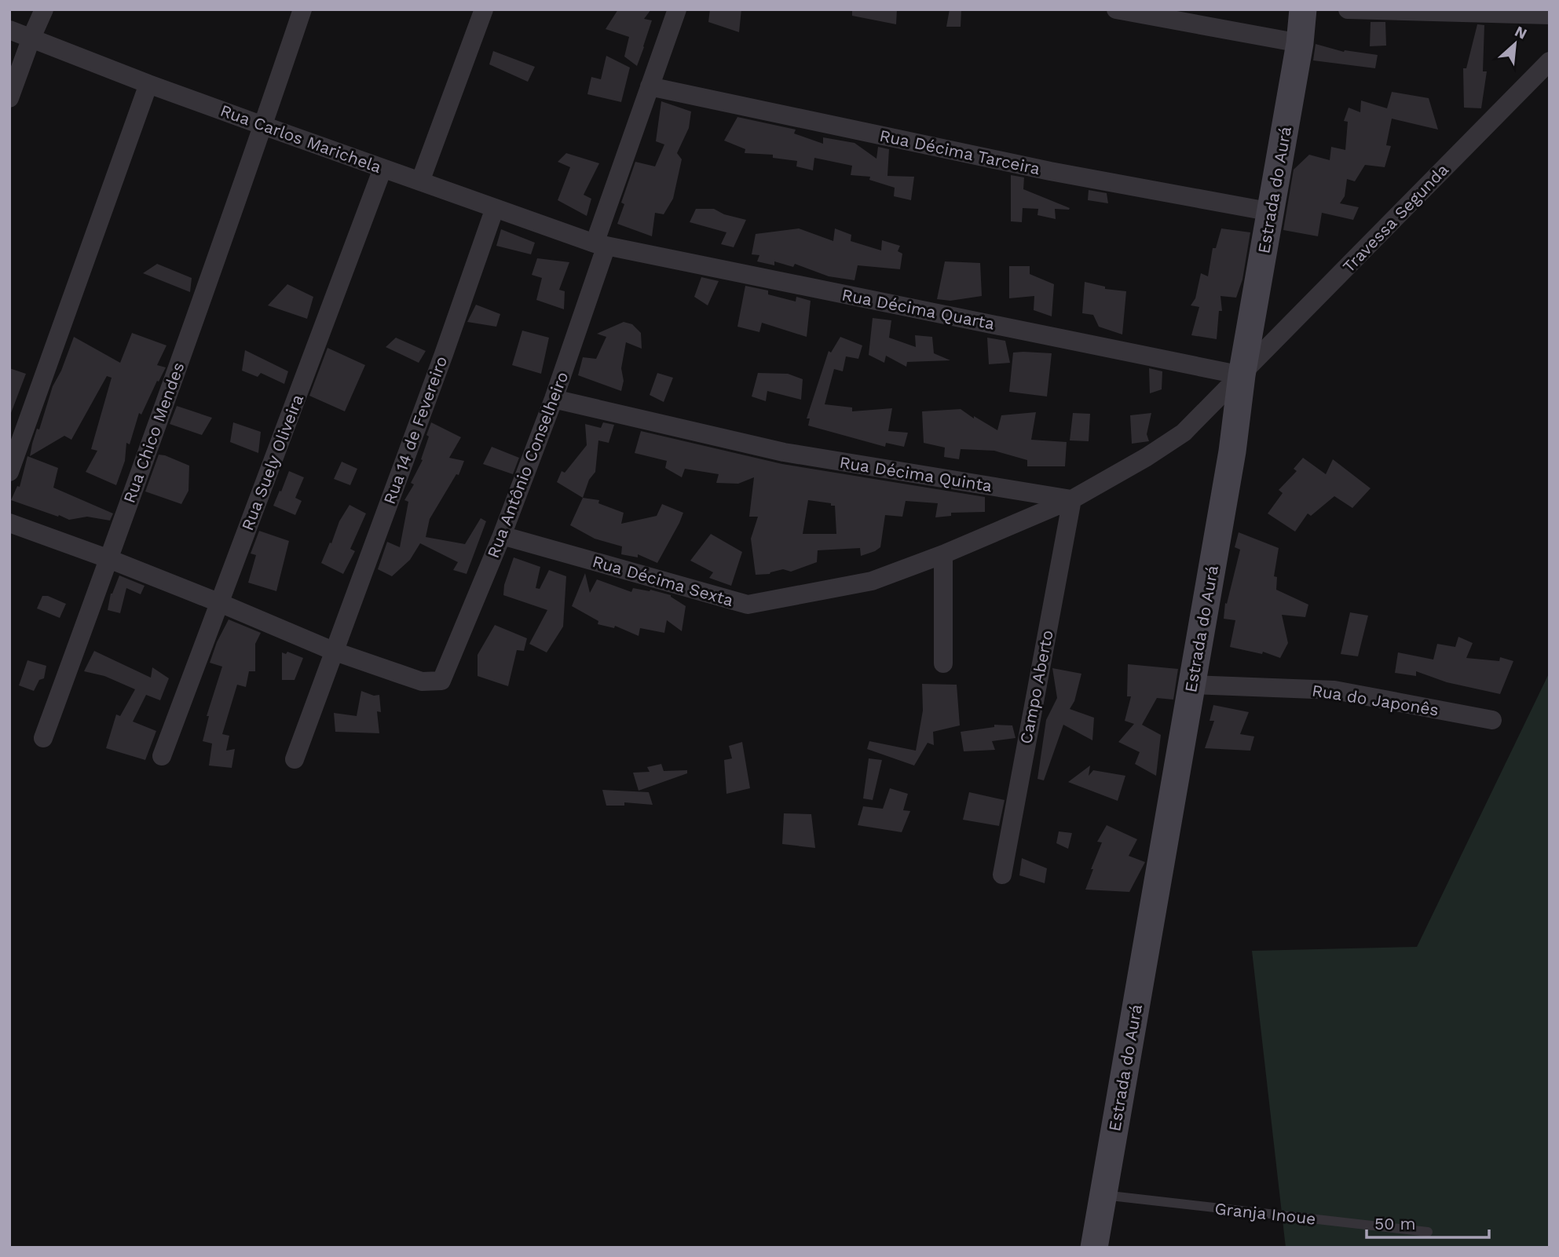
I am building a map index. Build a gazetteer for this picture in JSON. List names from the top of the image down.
{
  "streets": {
    "street": [
      "Rua Carlos Marichela",
      "Rua Décima Tarceira",
      "Estrada do Aurá",
      "Travessa Segunda",
      "Rua Décima Quarta",
      "Rua 14 de Fevereiro",
      "Rua Chico Mendes",
      "Rua Suely Oliveira",
      "Rua Antônio Conselheiro",
      "Rua Décima Quinta",
      "Rua Décima Sexta",
      "Campo Aberto",
      "Rua do Japonês"
    ],
    "lane": ["Granja Inoue"]
  },
  "crossings": [
    ["Rua Carlos Marichela", "Rua Décima Quarta"],
    ["Rua Carlos Marichela", "Rua 14 de Fevereiro"],
    ["Rua Carlos Marichela", "Rua Chico Mendes"],
    ["Rua Carlos Marichela", "Rua Suely Oliveira"],
    ["Rua Carlos Marichela", "Rua Antônio Conselheiro"],
    ["Rua Décima Tarceira", "Estrada do Aurá"],
    ["Rua Décima Tarceira", "Rua Antônio Conselheiro"],
    ["Estrada do Aurá", "Travessa Segunda"],
    ["Estrada do Aurá", "Rua Décima Quarta"],
    ["Estrada do Aurá", "Rua do Japonês"],
    ["Estrada do Aurá", "Granja Inoue"],
    ["Travessa Segunda", "Rua Décima Quarta"],
    ["Rua Décima Quarta", "Rua Antônio Conselheiro"],
    ["Rua 14 de Fevereiro", "Rua Antônio Conselheiro"],
    ["Rua Antônio Conselheiro", "Rua Décima Quinta"],
    ["Rua Antônio Conselheiro", "Rua Décima Sexta"],
    ["Rua Décima Quinta", "Rua Décima Sexta"],
    ["Rua Décima Quinta", "Campo Aberto"],
    ["Rua Décima Sexta", "Campo Aberto"]
  ],
  "scale_bar": "50 m",
  "north": "top right"
}
